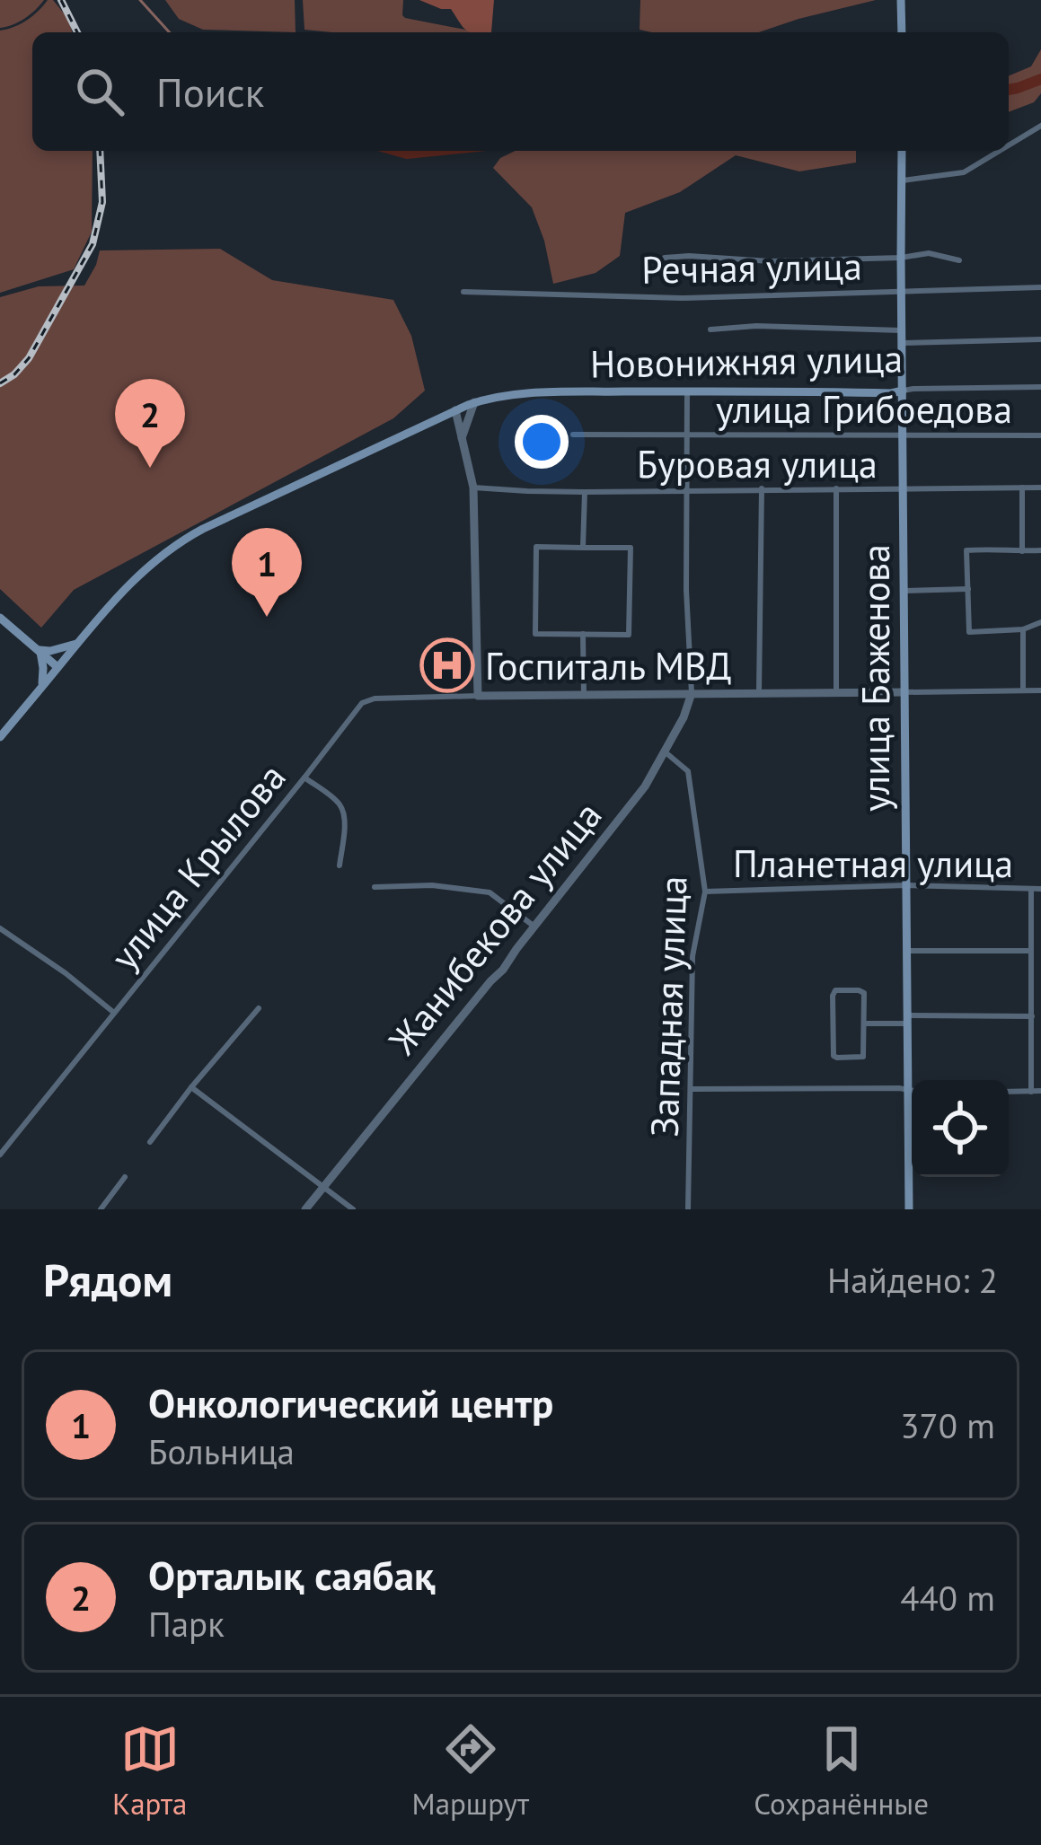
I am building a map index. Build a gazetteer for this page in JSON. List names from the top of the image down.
{
  "streets": {
    "main road": ["Новонижняя улица", "улица Баженова"],
    "street": [
      "Речная улица",
      "улица Грибоедова",
      "Буровая улица",
      "Планетная улица",
      "улица Крылова",
      "Жанибекова улица",
      "Западная улица"
    ]
  },
  "crossings": [
    ["Речная улица", "улица Баженова"],
    ["Новонижняя улица", "улица Баженова"],
    ["улица Грибоедова", "улица Баженова"],
    ["Буровая улица", "улица Баженова"],
    ["улица Баженова", "Планетная улица"],
    ["Планетная улица", "Западная улица"],
    ["Жанибекова улица", "Западная улица"]
  ],
  "places": {
    "hospital": ["Госпиталь МВД"]
  },
  "page": {
    "search": "Поиск",
    "pins": ["2", "1"],
    "heading": ["Рядом", "Найдено: 2"],
    "list": [
      {
        "mark": "1",
        "name": "Онкологический центр",
        "note": "Больница",
        "value": "370 m"
      },
      {
        "mark": "2",
        "name": "Орталық саябақ",
        "note": "Парк",
        "value": "440 m"
      }
    ],
    "nav": ["Карта", "Маршрут", "Сохранённые"]
  }
}
